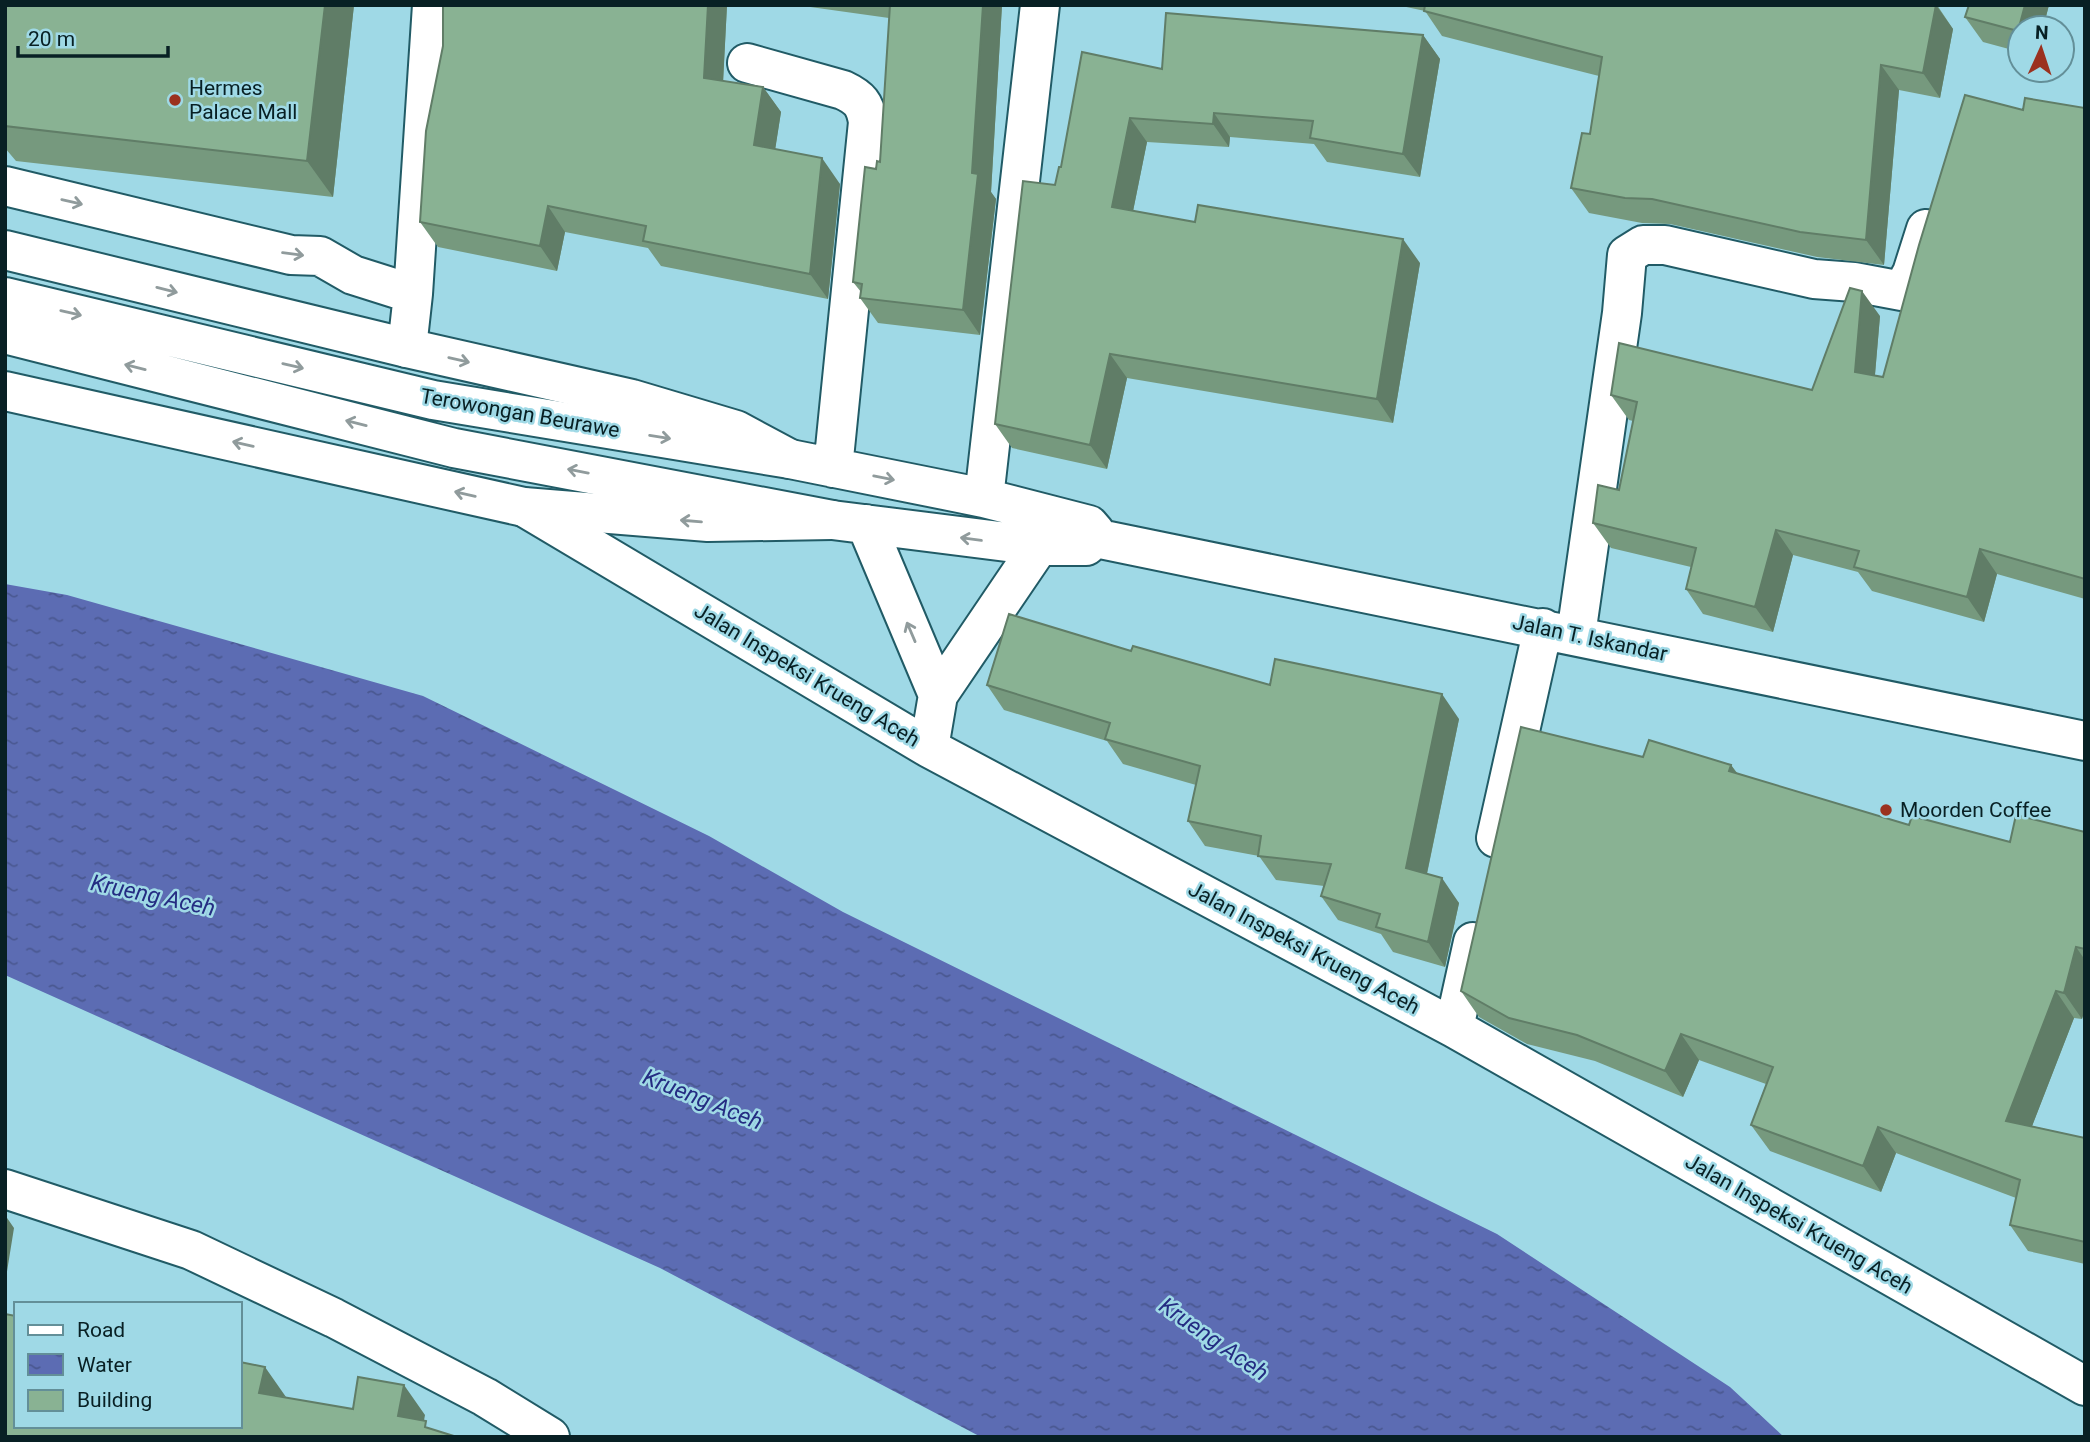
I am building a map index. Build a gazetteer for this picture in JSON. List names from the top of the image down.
{
  "streets": {
    "street": ["Terowongan Beurawe", "Jalan T. Iskandar", "Jalan Inspeksi Krueng Aceh"]
  },
  "crossings": [
    ["Terowongan Beurawe", "Jalan T. Iskandar"]
  ],
  "water": ["Krueng Aceh"],
  "places": ["Hermes Palace Mall", "Moorden Coffee"],
  "legend": ["Road", "Water", "Building"],
  "scale_bar": "20 m",
  "north": "top"
}
